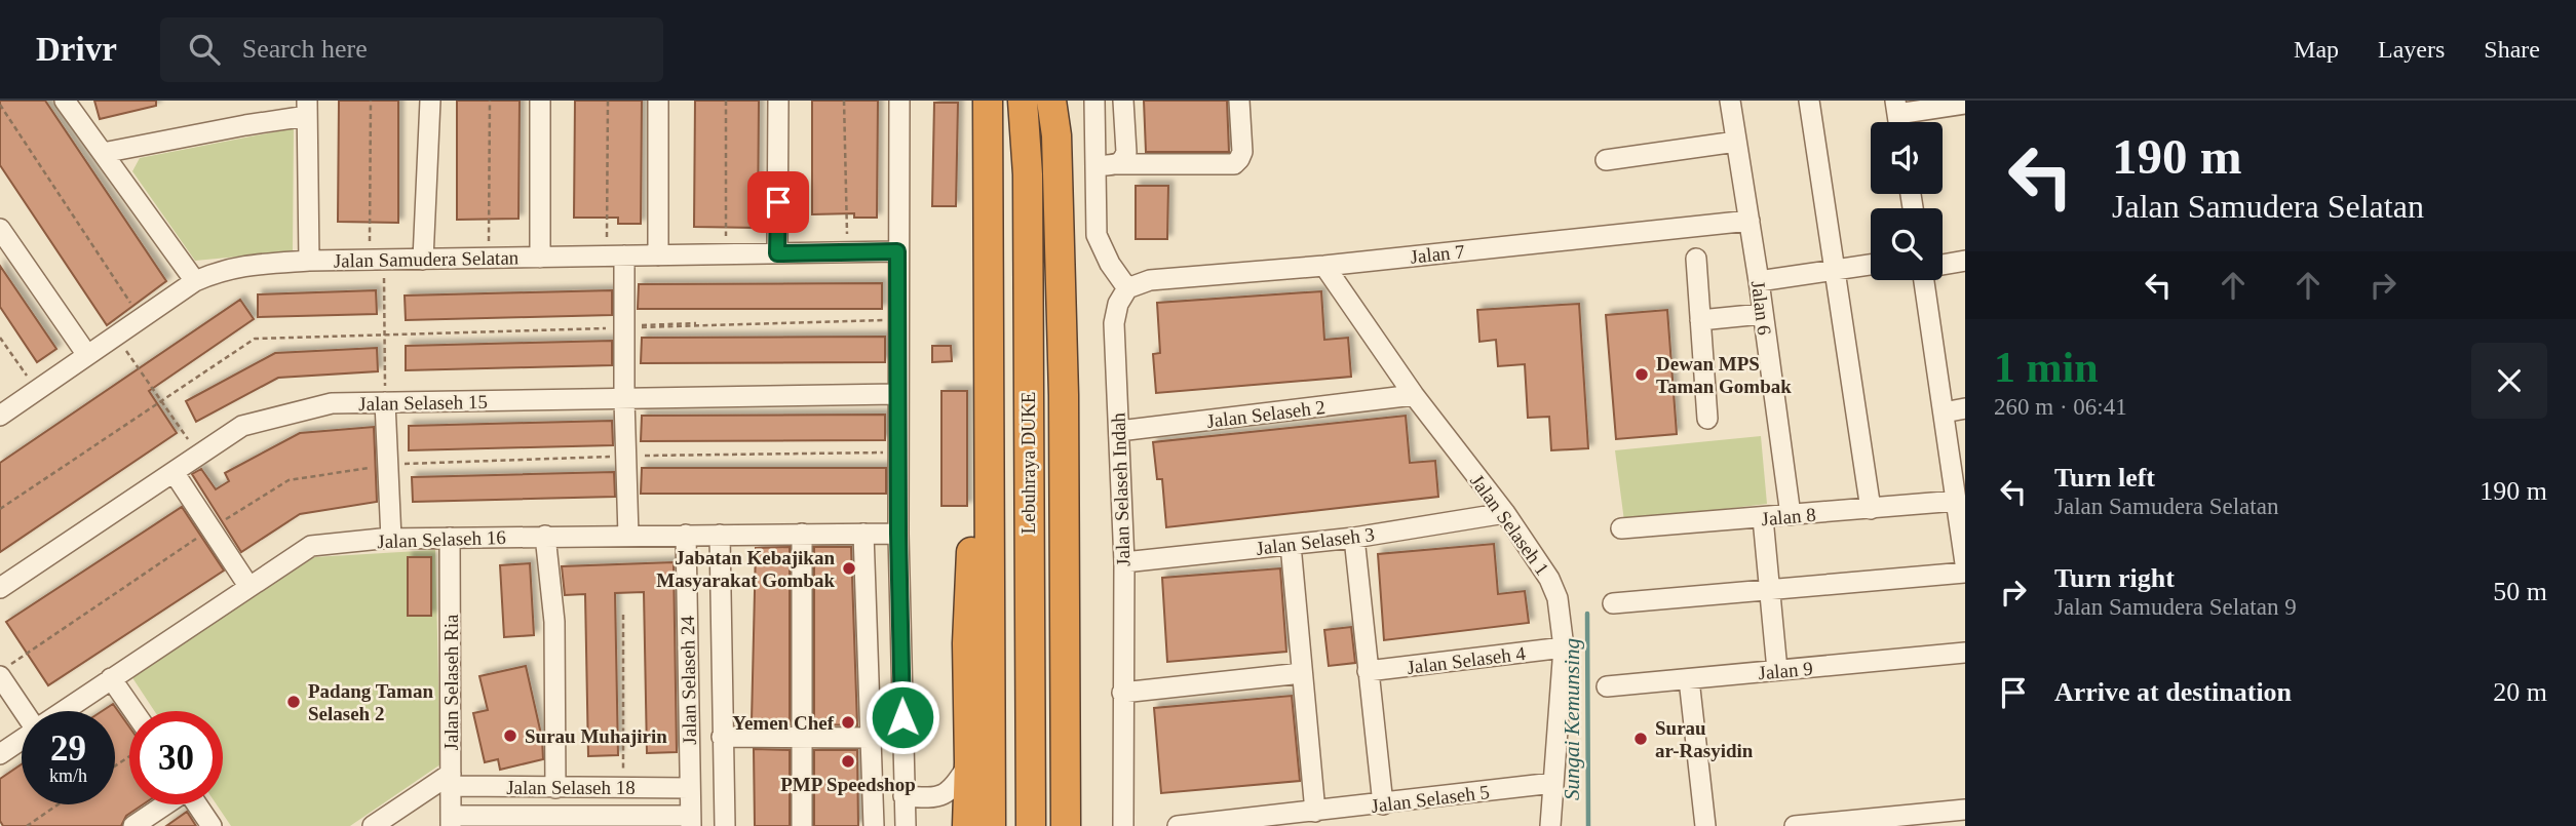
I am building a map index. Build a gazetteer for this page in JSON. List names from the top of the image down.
{
  "streets": {
    "highway": ["Lebuhraya DUKE"],
    "street": [
      "Jalan 7",
      "Jalan Samudera Selatan",
      "Jalan 6",
      "Jalan Selaseh 15",
      "Jalan Selaseh 2",
      "Jalan Selaseh Indah",
      "Jalan 8",
      "Jalan Selaseh 1",
      "Jalan Selaseh 16",
      "Jalan Selaseh 3",
      "Jalan Selaseh 4",
      "Jalan 9",
      "Jalan Selaseh 24",
      "Jalan Selaseh Ria",
      "Jalan Selaseh 18",
      "Jalan Selaseh 5"
    ]
  },
  "crossings": [
    ["Jalan 7", "Jalan 6"],
    ["Jalan 7", "Jalan Selaseh Indah"],
    ["Jalan 7", "Jalan Selaseh 1"],
    ["Jalan 6", "Jalan 8"],
    ["Jalan Selaseh 2", "Jalan Selaseh Indah"],
    ["Jalan Selaseh 2", "Jalan Selaseh 1"],
    ["Jalan Selaseh Indah", "Jalan Selaseh 3"],
    ["Jalan Selaseh 1", "Jalan Selaseh 3"],
    ["Jalan Selaseh 1", "Jalan Selaseh 4"],
    ["Jalan Selaseh 1", "Jalan Selaseh 5"],
    ["Jalan Selaseh 16", "Jalan Selaseh 24"],
    ["Jalan Selaseh 16", "Jalan Selaseh Ria"],
    ["Jalan Selaseh 24", "Jalan Selaseh 18"],
    ["Jalan Selaseh Ria", "Jalan Selaseh 18"]
  ],
  "water": ["Sungai Kemunsing"],
  "places": [
    "Dewan MPS Taman Gombak",
    "Jabatan Kebajikan Masyarakat Gombak",
    "Padang Taman Selaseh 2",
    "Yemen Chef",
    "Surau Muhajirin",
    "Surau ar-Rasyidin",
    "PMP Speedshop"
  ],
  "page": {
    "header": "Drivr",
    "search": "Search here",
    "nav": ["Map", "Layers", "Share"],
    "turn": ["190 m", "Jalan Samudera Selatan"],
    "heading": ["1 min", "260 m · 06:41"],
    "list": [
      {
        "name": "Turn left",
        "note": "Jalan Samudera Selatan",
        "value": "190 m"
      },
      {
        "name": "Turn right",
        "note": "Jalan Samudera Selatan 9",
        "value": "50 m"
      },
      {
        "name": "Arrive at destination",
        "value": "20 m"
      }
    ],
    "speed": "29 km/h",
    "limit": "30"
  }
}
